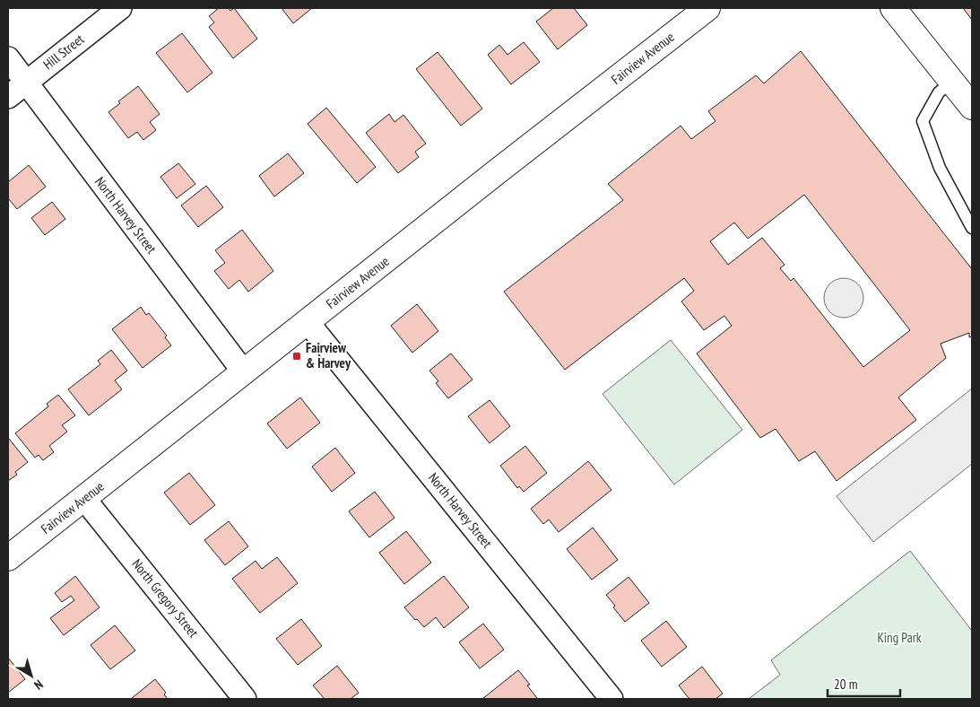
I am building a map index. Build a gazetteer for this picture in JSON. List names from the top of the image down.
{
  "streets": {
    "street": [
      "Hill Street",
      "Fairview Avenue",
      "North Harvey Street",
      "North Gregory Street"
    ]
  },
  "crossings": [
    ["Hill Street", "North Harvey Street"],
    ["Fairview Avenue", "North Harvey Street"],
    ["Fairview Avenue", "North Gregory Street"]
  ],
  "parks": ["King Park"],
  "places": {
    "transit": ["Fairview & Harvey"]
  },
  "scale_bar": "20 m",
  "north": "bottom right"
}
